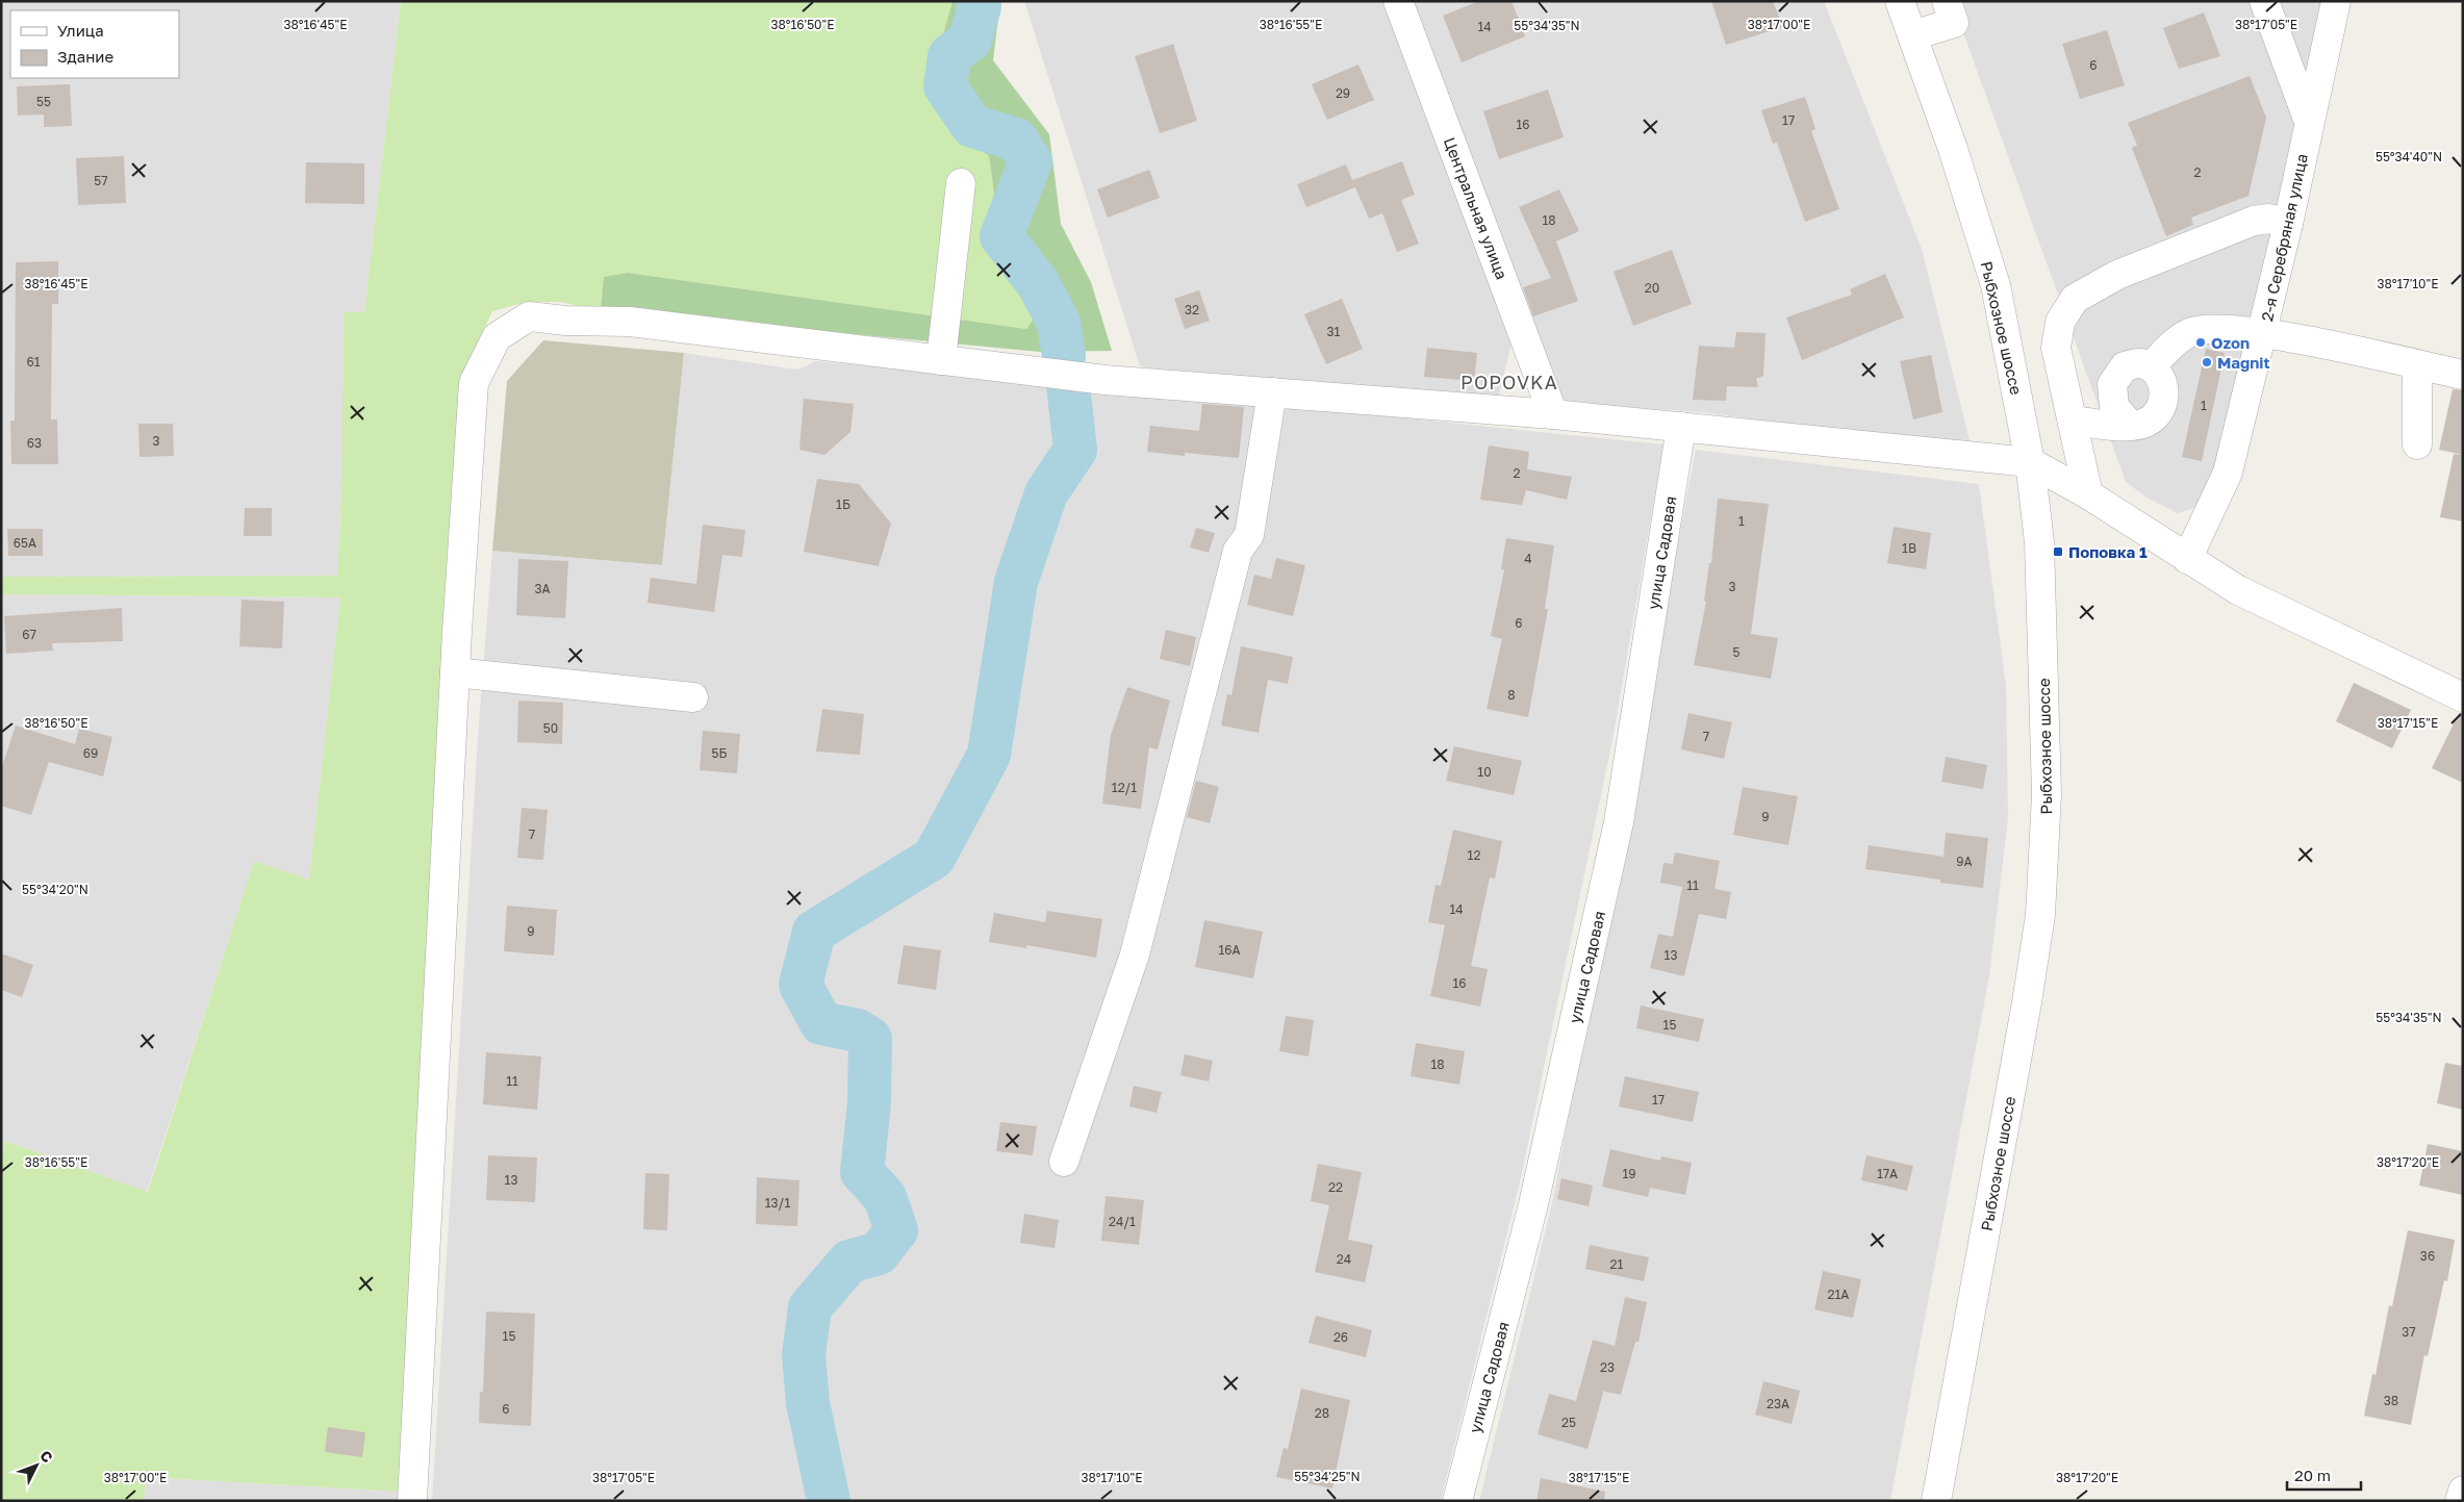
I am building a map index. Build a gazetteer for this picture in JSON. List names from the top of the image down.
{
  "streets": {
    "street": [
      "Центральная улица",
      "2-я Серебряная улица",
      "Рыбхозное шоссе",
      "улица Садовая"
    ]
  },
  "districts": ["POPOVKA"],
  "places": {
    "other": ["Ozon", "Magnit"],
    "transit": ["Поповка 1"]
  },
  "house_numbers": [
    "14",
    "6",
    "29",
    "55",
    "17",
    "16",
    "2",
    "57",
    "18",
    "20",
    "32",
    "31",
    "61",
    "1",
    "3",
    "63",
    "2",
    "1Б",
    "1",
    "65А",
    "1В",
    "4",
    "3",
    "3А",
    "6",
    "67",
    "5",
    "8",
    "50",
    "7",
    "69",
    "5Б",
    "10",
    "12/1",
    "9",
    "7",
    "12",
    "9А",
    "11",
    "14",
    "9",
    "16А",
    "13",
    "16",
    "15",
    "18",
    "11",
    "17",
    "19",
    "17А",
    "13",
    "22",
    "13/1",
    "24/1",
    "36",
    "24",
    "21",
    "21А",
    "37",
    "15",
    "26",
    "23",
    "38",
    "23А",
    "6",
    "28",
    "25"
  ],
  "legend": ["Улица", "Здание"],
  "scale_bar": "20 m",
  "north": "top right",
  "coordinates": [
    "38°16'45\"E",
    "38°16'50\"E",
    "38°16'55\"E",
    "38°17'00\"E",
    "38°17'05\"E",
    "55°34'35\"N",
    "55°34'40\"N",
    "38°17'10\"E",
    "38°17'15\"E",
    "55°34'20\"N",
    "38°17'20\"E",
    "55°34'25\"N"
  ]
}
